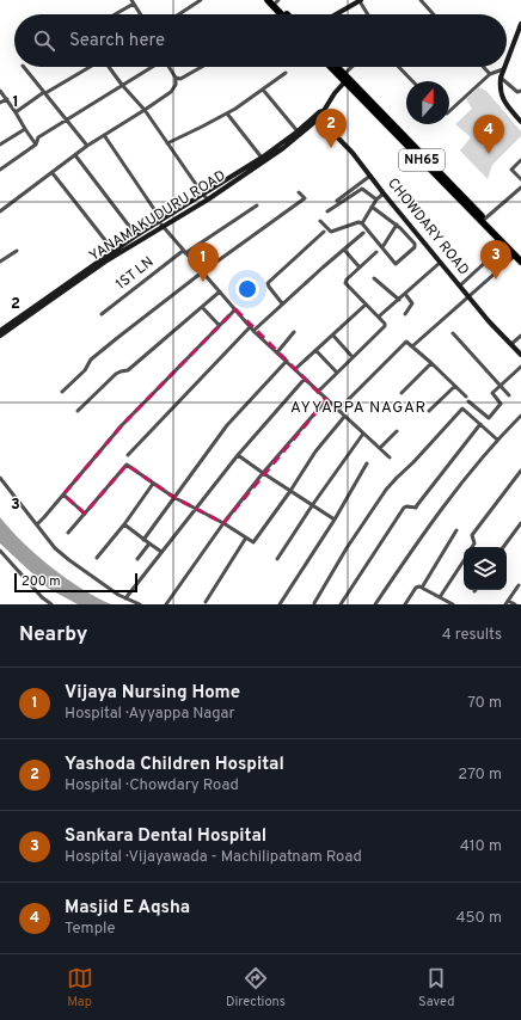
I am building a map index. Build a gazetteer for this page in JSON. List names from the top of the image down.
{
  "streets": {
    "highway": ["NH65"],
    "street": ["YANAMAKUDURU ROAD", "CHOWDARY ROAD", "1ST LN"]
  },
  "crossings": [
    ["NH65", "YANAMAKUDURU ROAD"],
    ["YANAMAKUDURU ROAD", "CHOWDARY ROAD"]
  ],
  "districts": ["AYYAPPA NAGAR"],
  "scale_bar": "200 m",
  "north": "top",
  "page": {
    "search": "Search here",
    "pins": [
      "2",
      "4",
      "3",
      "1"
    ],
    "scale": "200 m",
    "heading": ["Nearby", "4 results"],
    "list": [
      {
        "mark": "1",
        "name": "Vijaya Nursing Home",
        "note": "Hospital · Ayyappa Nagar",
        "value": "70 m"
      },
      {
        "mark": "2",
        "name": "Yashoda Children Hospital",
        "note": "Hospital · Chowdary Road",
        "value": "270 m"
      },
      {
        "mark": "3",
        "name": "Sankara Dental Hospital",
        "note": "Hospital · Vijayawada - Machilipatnam Road",
        "value": "410 m"
      },
      {
        "mark": "4",
        "name": "Masjid E Aqsha",
        "note": "Temple",
        "value": "450 m"
      }
    ],
    "nav": ["Map", "Directions", "Saved"]
  },
  "grid": {
    "rows": ["1", "2", "3"]
  }
}
